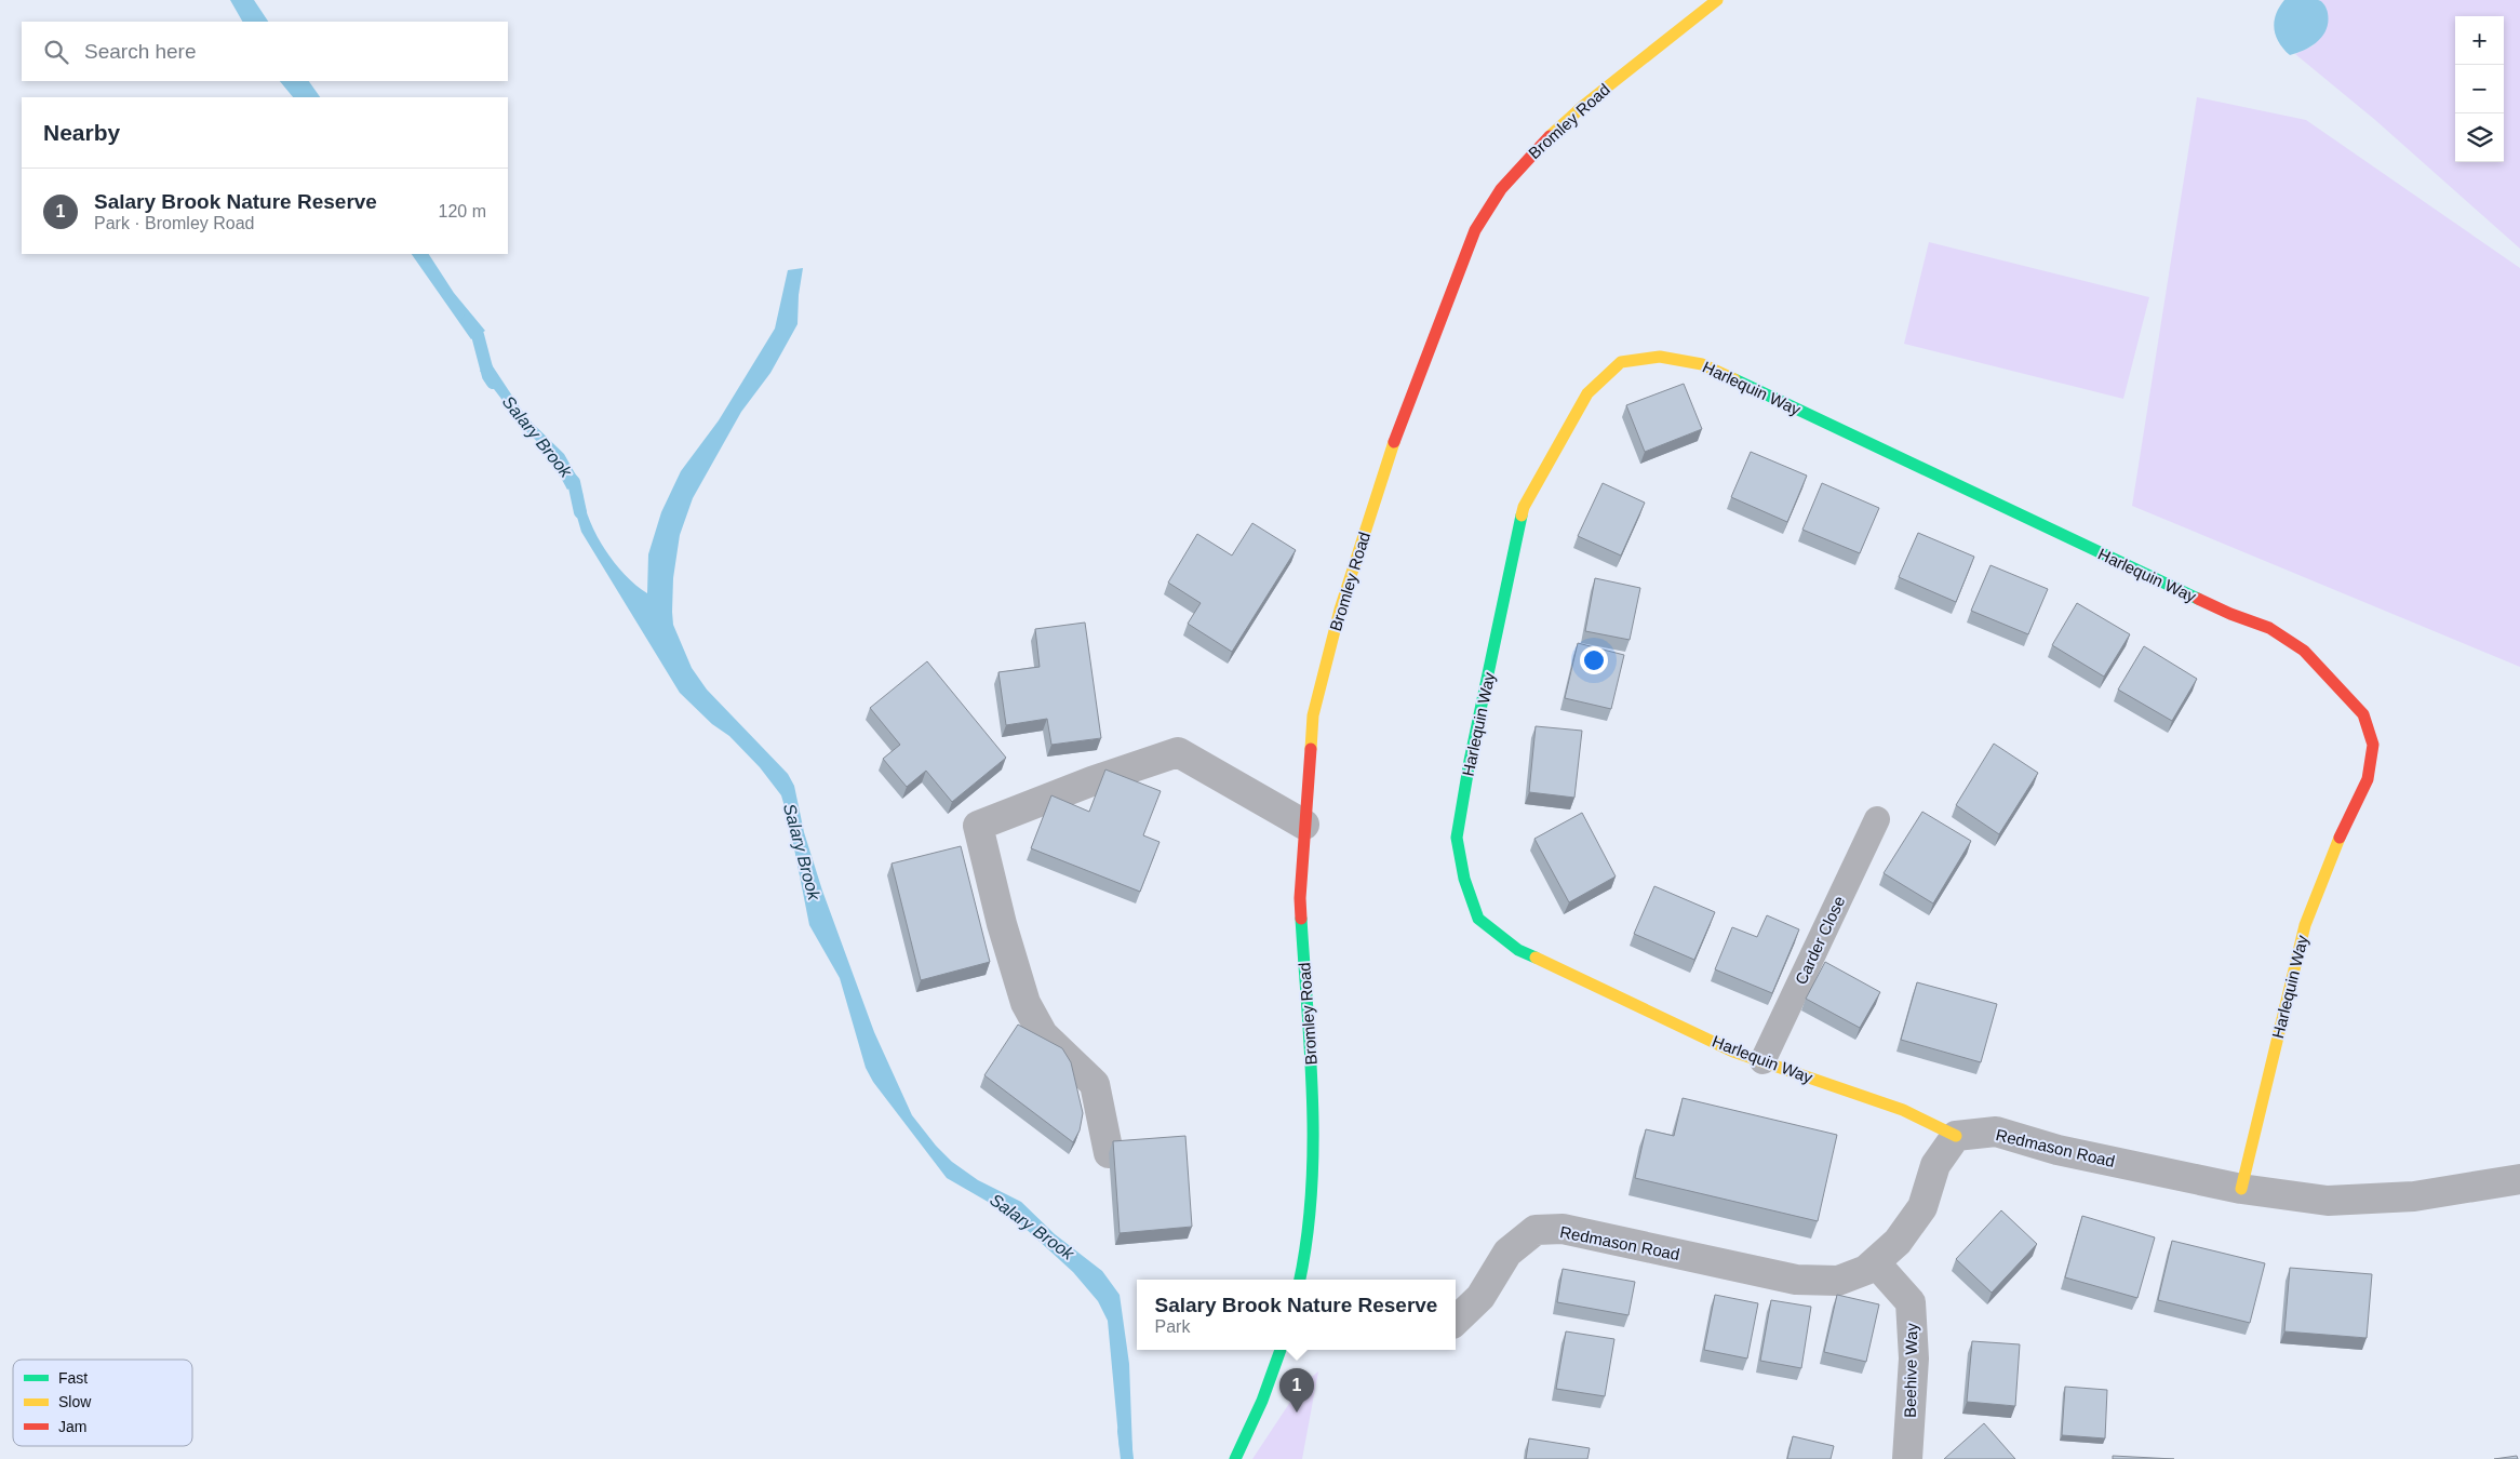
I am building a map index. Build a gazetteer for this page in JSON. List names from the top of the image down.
{
  "streets": {
    "street": [
      "Bromley Road",
      "Harlequin Way",
      "Redmason Road",
      "Beehive Way"
    ],
    "lane": ["Carder Close"]
  },
  "crossings": [
    ["Harlequin Way", "Carder Close"],
    ["Harlequin Way", "Redmason Road"],
    ["Redmason Road", "Beehive Way"]
  ],
  "water": ["Salary Brook"],
  "legend": ["Fast", "Slow", "Jam"],
  "page": {
    "map_buttons": ["+", "−"],
    "search": "Search here",
    "heading": "Nearby",
    "list": [
      {
        "mark": "1",
        "name": "Salary Brook Nature Reserve",
        "note": "Park · Bromley Road",
        "value": "120 m"
      }
    ],
    "popup": ["Salary Brook Nature Reserve", "Park"],
    "pins": "1"
  }
}
